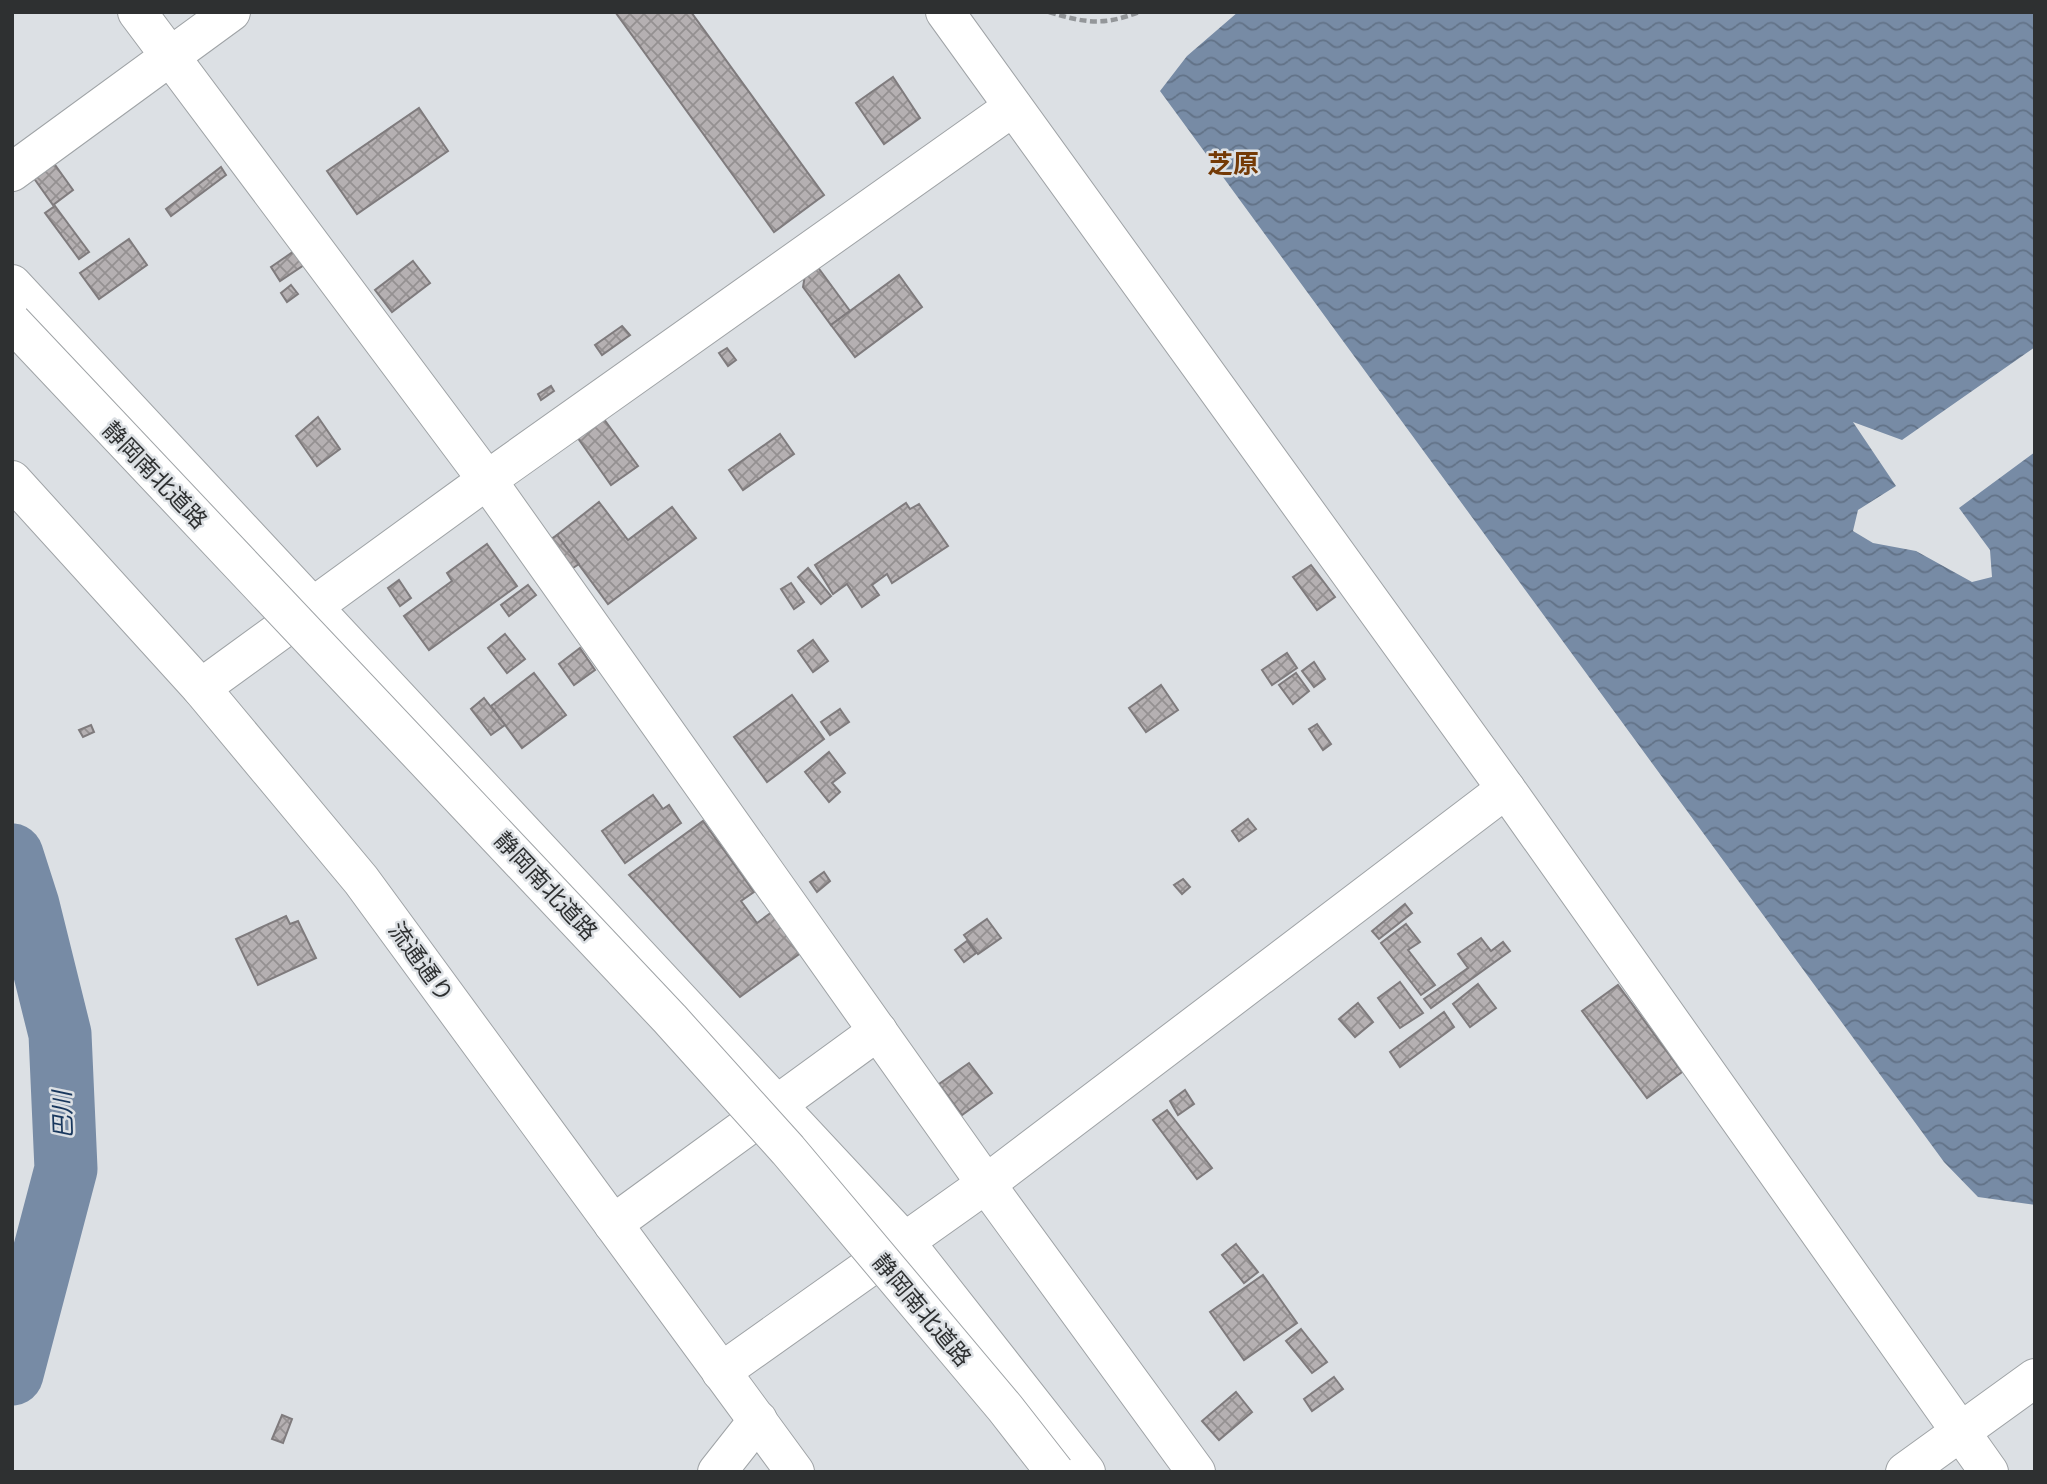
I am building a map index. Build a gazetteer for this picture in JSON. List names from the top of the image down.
{
  "streets": {
    "main road": ["静岡南北道路", "流通通り"]
  },
  "districts": ["芝原"],
  "water": ["巴川"]
}
